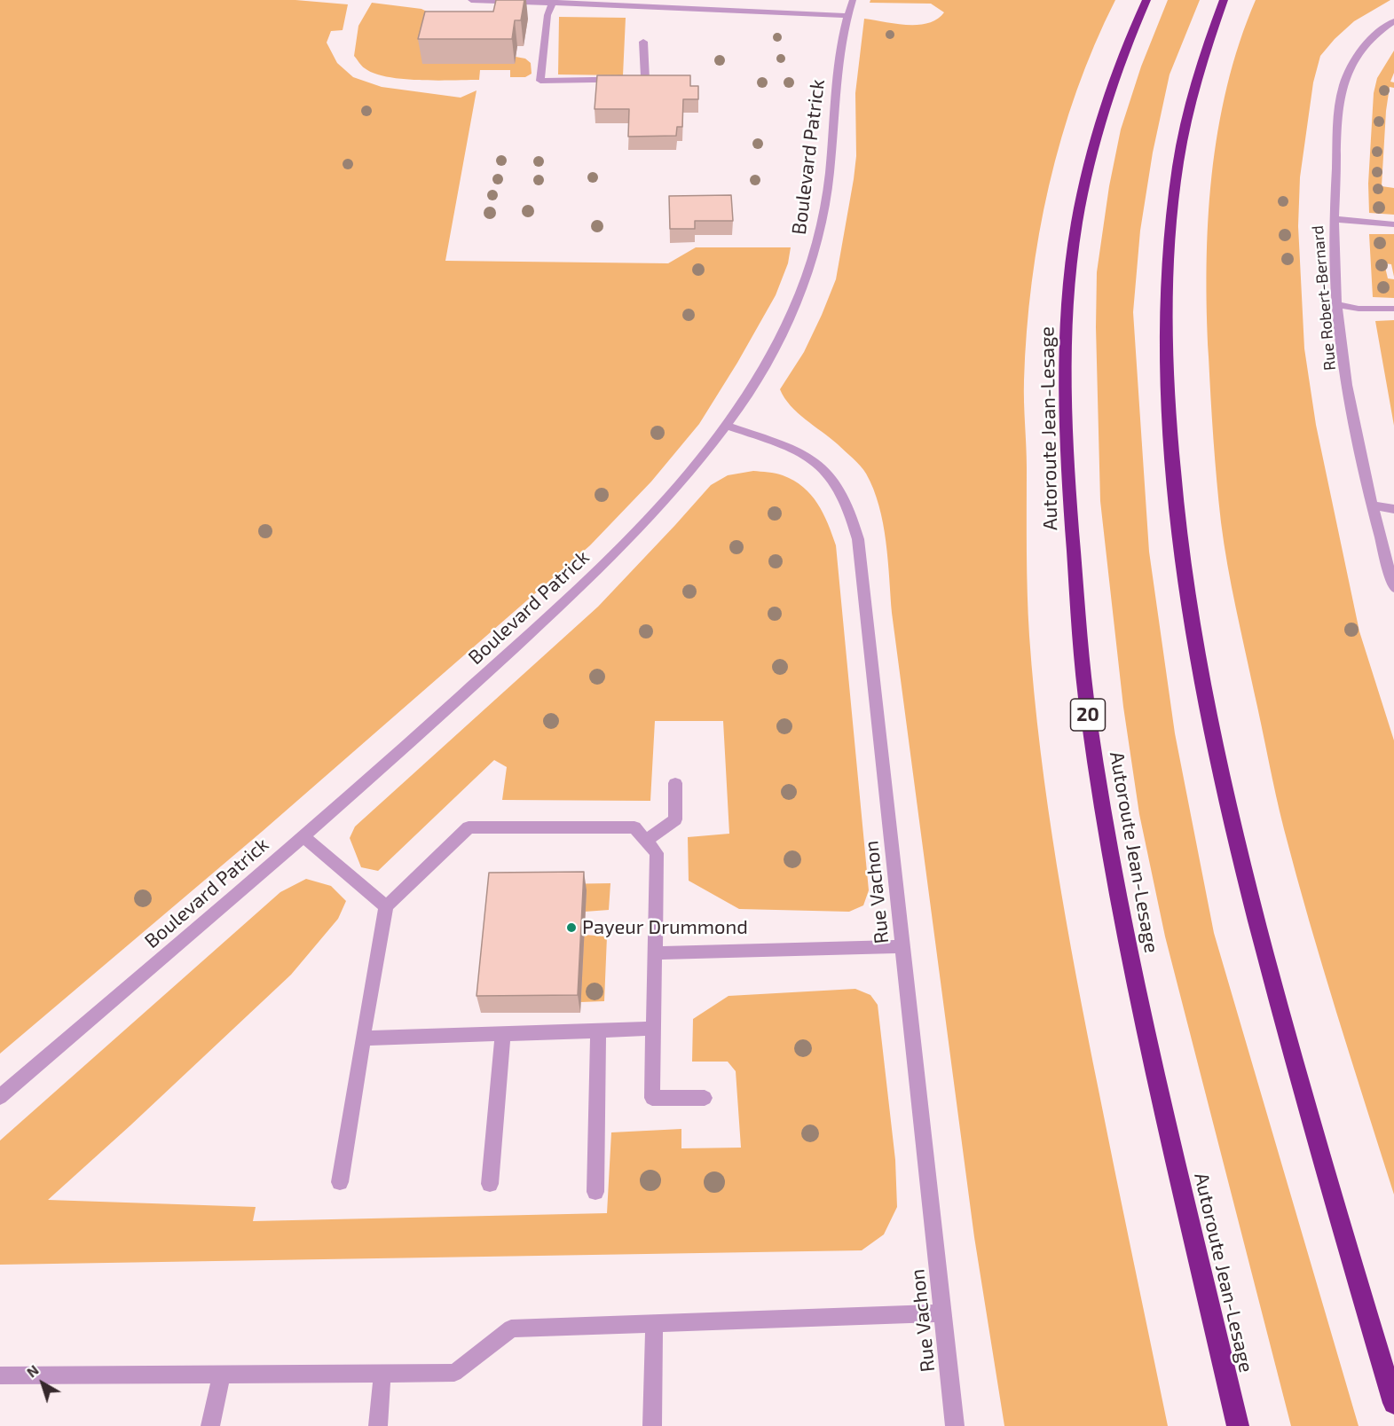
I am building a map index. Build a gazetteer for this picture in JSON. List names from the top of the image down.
{
  "streets": {
    "highway": ["Autoroute Jean-Lesage", "20"],
    "street": ["Boulevard Patrick", "Rue Robert-Bernard", "Rue Vachon"]
  },
  "crossings": [
    ["Boulevard Patrick", "Rue Vachon"]
  ],
  "places": ["Payeur Drummond"],
  "north": "top left"
}
